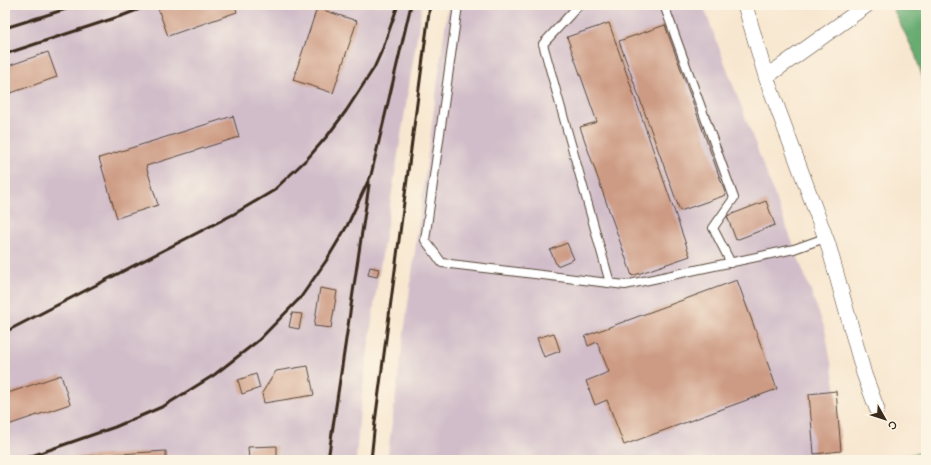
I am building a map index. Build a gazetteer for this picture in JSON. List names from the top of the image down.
{
  "north": "bottom right"
}
